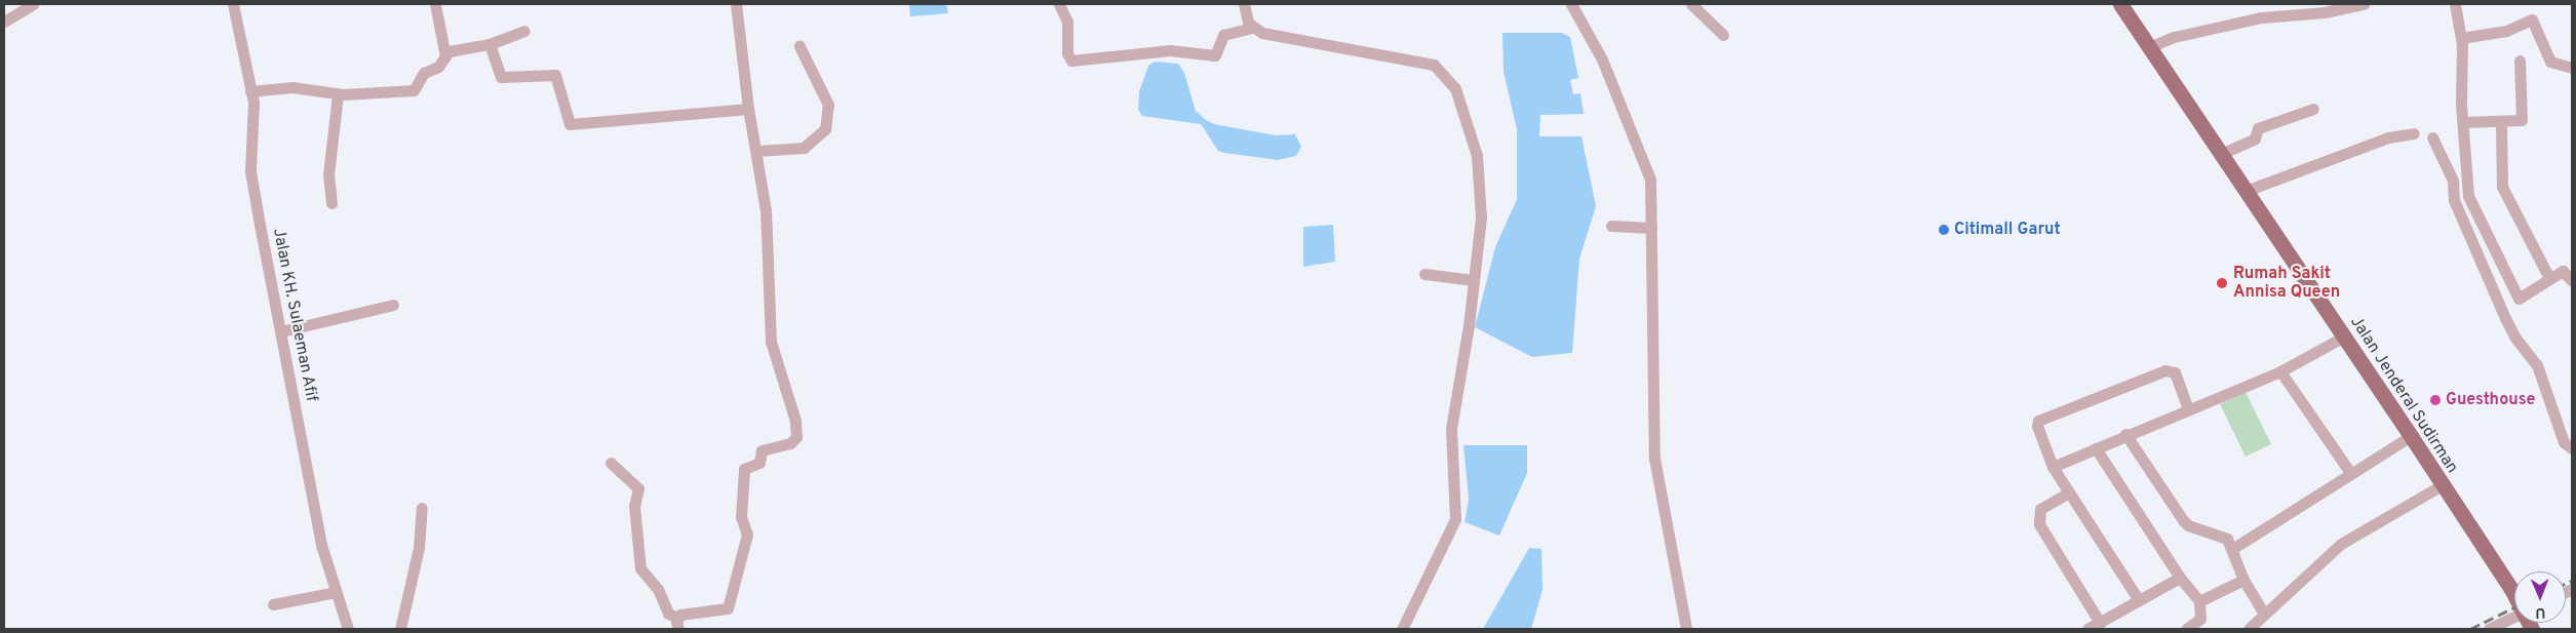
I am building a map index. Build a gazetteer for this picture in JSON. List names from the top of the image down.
{
  "streets": {
    "main road": ["Jalan Jenderal Sudirman"],
    "street": ["Jalan KH. Sulaeman Afif"]
  },
  "places": ["Citimall Garut", "Rumah Sakit Annisa Queen", "Guesthouse"],
  "north": "bottom"
}
